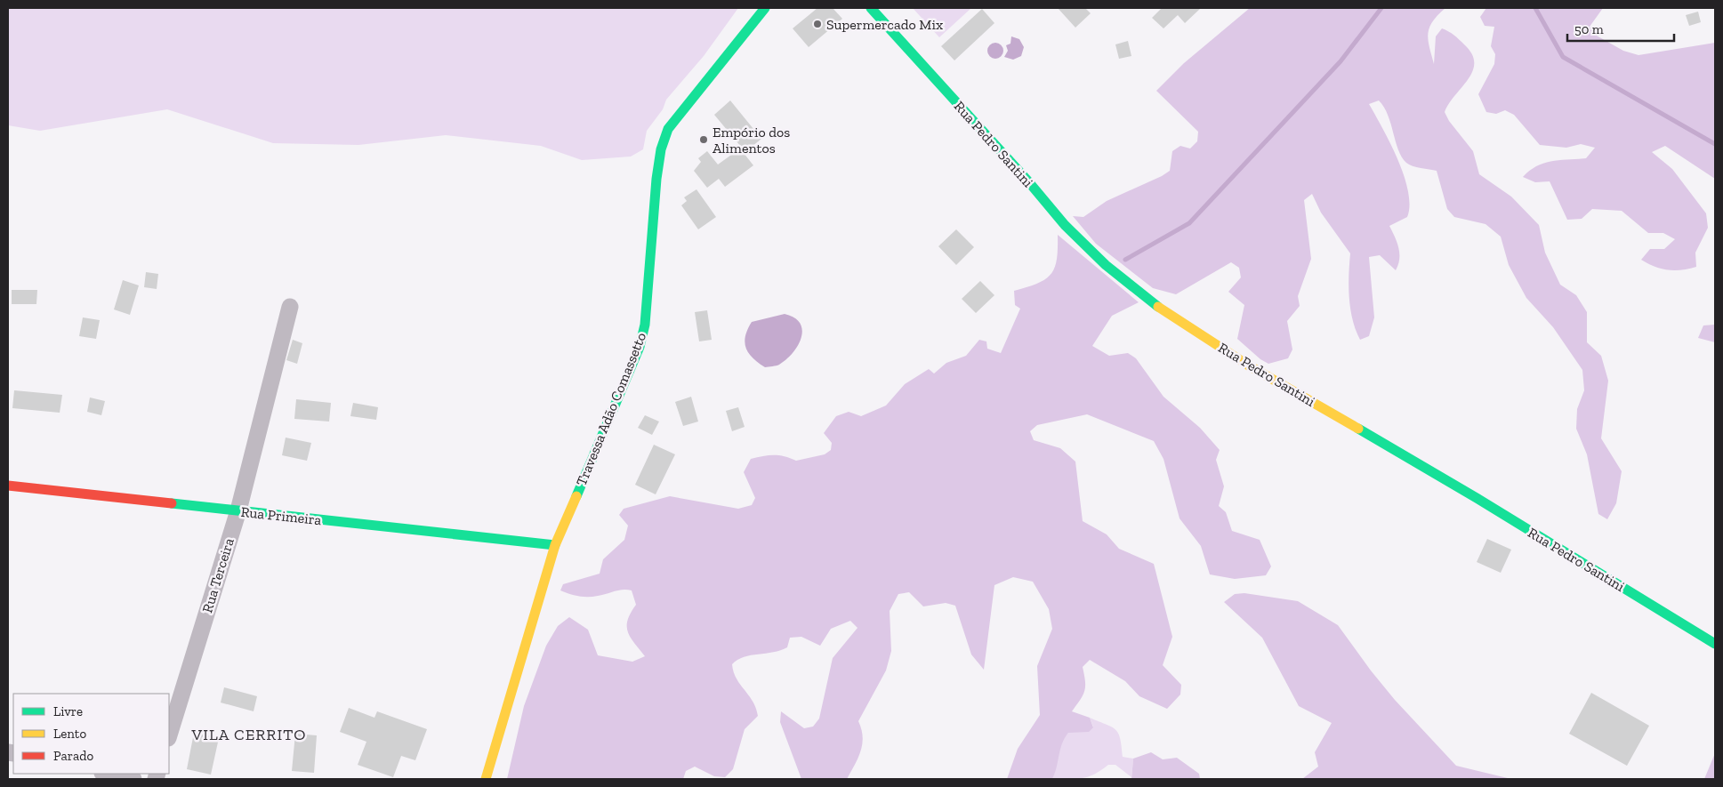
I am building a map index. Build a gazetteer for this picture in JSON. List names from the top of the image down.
{
  "streets": {
    "street": [
      "Rua Pedro Santini",
      "Travessa Adão Comassetto",
      "Rua Primeira",
      "Rua Terceira"
    ]
  },
  "crossings": [
    ["Travessa Adão Comassetto", "Rua Primeira"],
    ["Rua Primeira", "Rua Terceira"]
  ],
  "districts": ["VILA CERRITO"],
  "places": ["Supermercado Mix", "Empório dos Alimentos"],
  "legend": ["Livre", "Lento", "Parado"],
  "scale_bar": "50 m"
}
